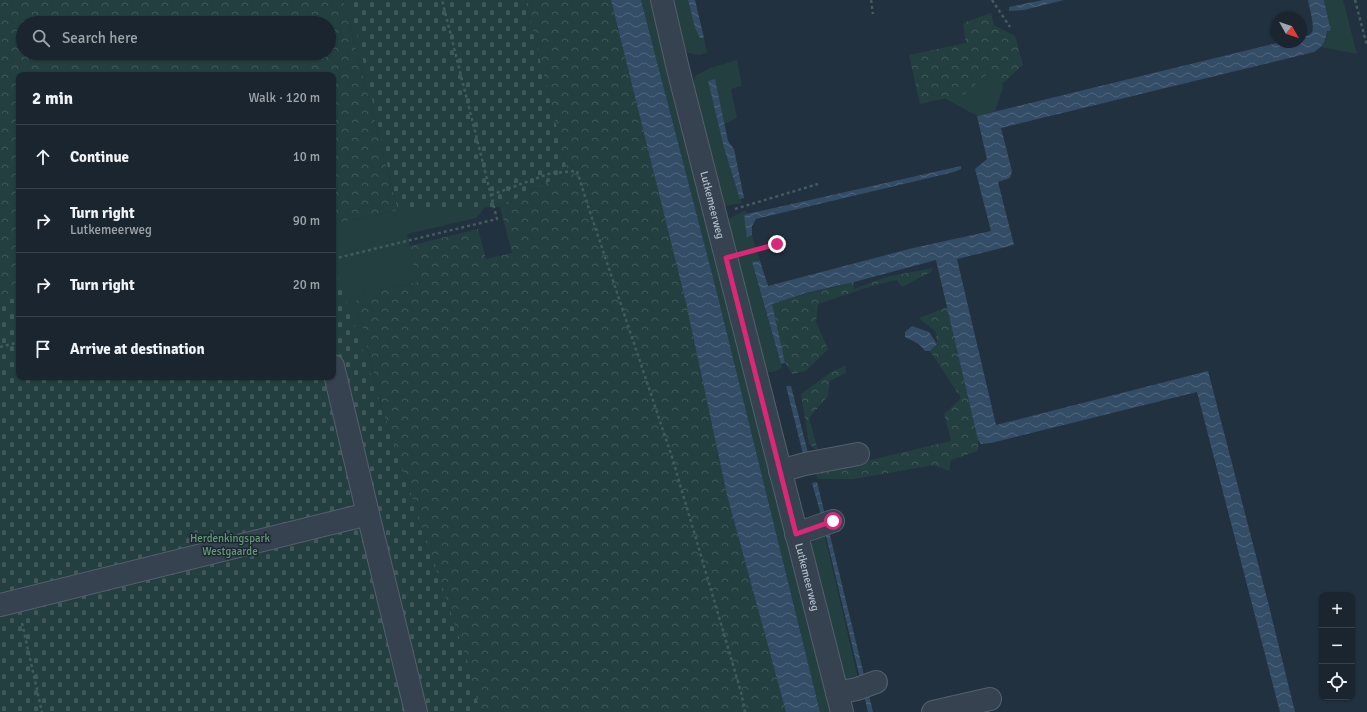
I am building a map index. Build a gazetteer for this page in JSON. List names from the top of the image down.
{
  "streets": {
    "street": ["Lutkemeerweg"]
  },
  "parks": ["Herdenkingspark Westgaarde"],
  "north": "bottom right",
  "page": {
    "search": "Search here",
    "heading": ["2 min", "Walk · 120 m"],
    "list": [
      ["Continue", "10 m"],
      ["Turn right", "Lutkemeerweg", "90 m"],
      ["Turn right", "20 m"],
      "Arrive at destination"
    ],
    "map_buttons": ["+", "−"]
  }
}
